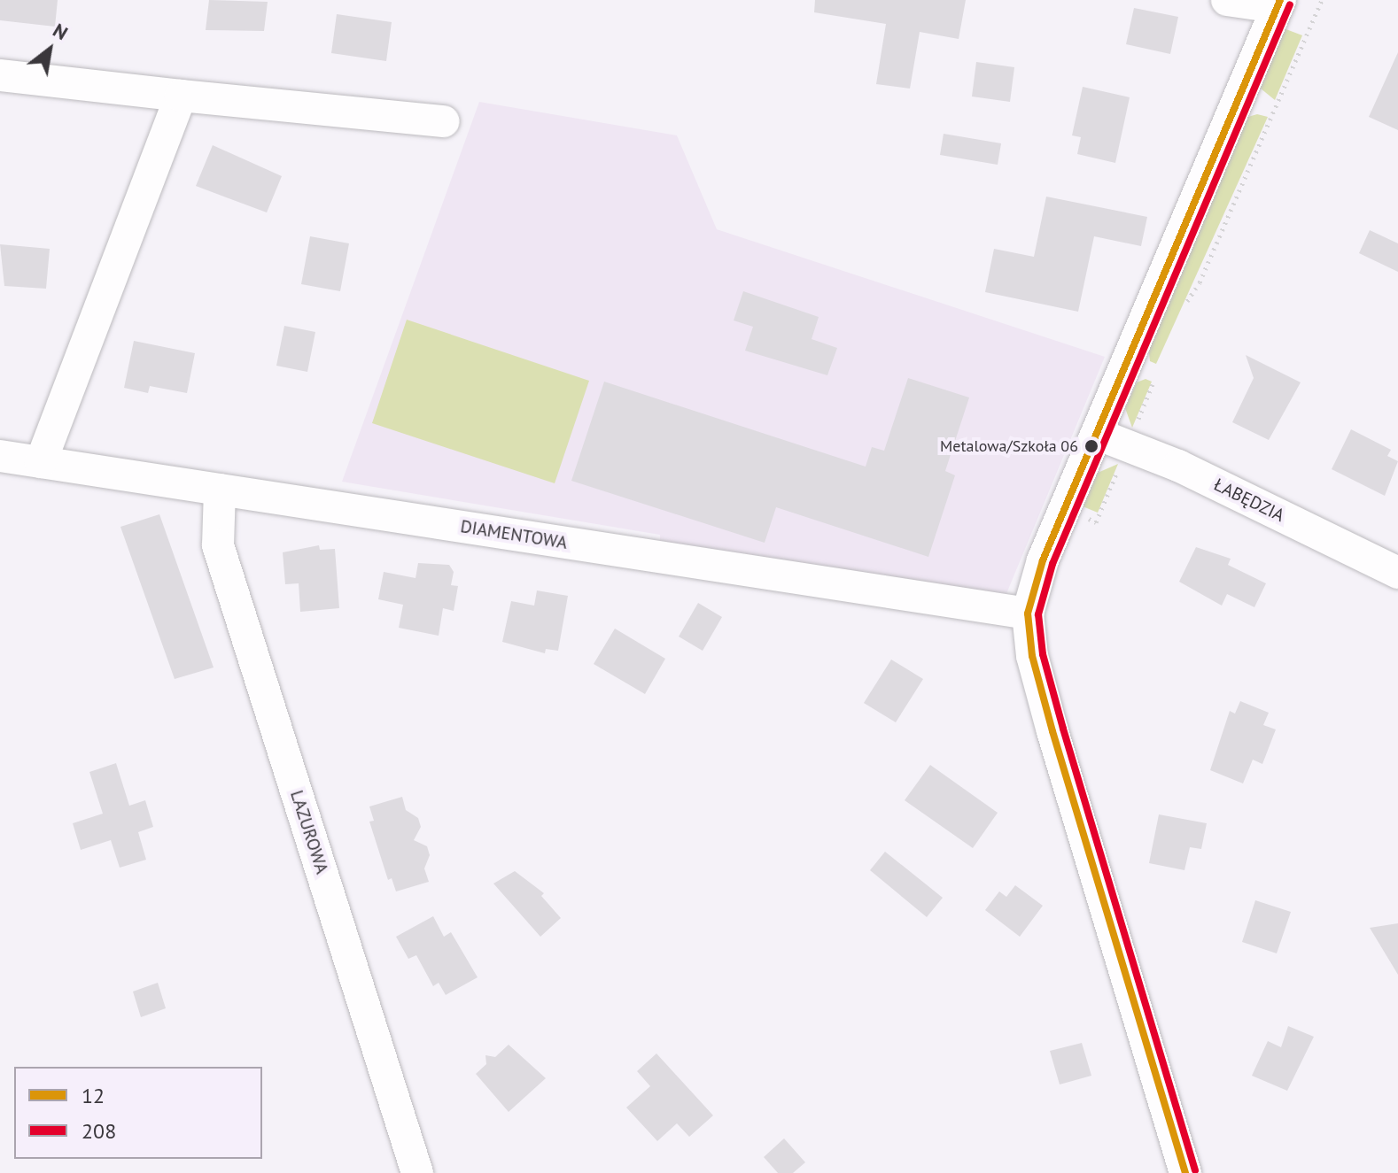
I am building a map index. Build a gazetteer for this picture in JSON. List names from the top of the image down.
{
  "streets": {
    "street": ["ŁABĘDZIA", "DIAMENTOWA", "LAZUROWA"]
  },
  "crossings": [
    ["DIAMENTOWA", "LAZUROWA"]
  ],
  "places": ["Metalowa/Szkoła 06"],
  "lines": ["transit line 12", "transit line 208"],
  "legend": ["12", "208"],
  "north": "top right"
}
